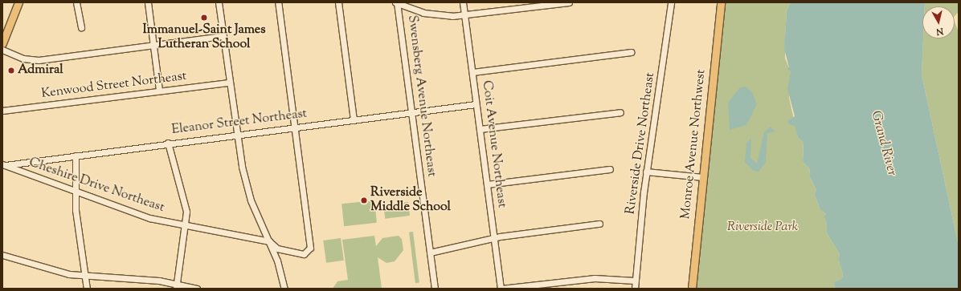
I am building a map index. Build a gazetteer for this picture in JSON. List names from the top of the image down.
{
  "streets": {
    "main road": ["Monroe Avenue Northwest"],
    "street": [
      "Kenwood Street Northeast",
      "Swensberg Avenue Northeast",
      "Eleanor Street Northeast",
      "Riverside Drive Northeast",
      "Coit Avenue Northeast",
      "Cheshire Drive Northeast"
    ]
  },
  "crossings": [
    ["Swensberg Avenue Northeast", "Eleanor Street Northeast"],
    ["Eleanor Street Northeast", "Coit Avenue Northeast"],
    ["Eleanor Street Northeast", "Cheshire Drive Northeast"]
  ],
  "water": ["Grand River"],
  "parks": ["Riverside Park"],
  "places": ["Immanuel-Saint James Lutheran School", "Admiral", "Riverside Middle School"],
  "north": "bottom"
}
